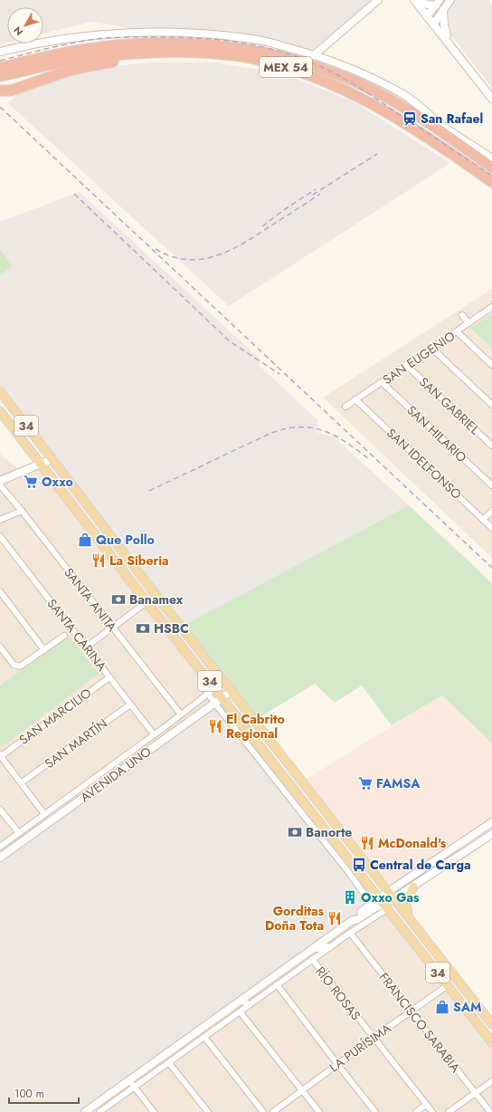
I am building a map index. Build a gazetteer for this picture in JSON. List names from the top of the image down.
{
  "streets": {
    "highway": ["MEX 54"],
    "main road": ["34"],
    "street": [
      "SAN EUGENIO",
      "SAN GABRIEL",
      "SAN HILARIO",
      "SAN IDELFONSO",
      "SANTA ANITA",
      "SANTA CARINA",
      "SAN MARCILIO",
      "SAN MARTÍN",
      "AVENIDA UNO",
      "RÍO ROSAS",
      "FRANCISCO SARABIA",
      "LA PURÍSIMA"
    ]
  },
  "crossings": [
    ["SAN EUGENIO", "SAN GABRIEL"],
    ["SAN EUGENIO", "SAN HILARIO"],
    ["SAN EUGENIO", "SAN IDELFONSO"],
    ["34", "AVENIDA UNO"],
    ["34", "LA PURÍSIMA"],
    ["SANTA ANITA", "AVENIDA UNO"],
    ["SANTA CARINA", "SAN MARCILIO"],
    ["SANTA CARINA", "SAN MARTÍN"],
    ["SANTA CARINA", "AVENIDA UNO"],
    ["RÍO ROSAS", "LA PURÍSIMA"],
    ["FRANCISCO SARABIA", "LA PURÍSIMA"]
  ],
  "places": {
    "station": ["San Rafael"],
    "supermarket": ["Oxxo", "FAMSA"],
    "shop": ["Que Pollo", "SAM"],
    "restaurant": [
      "La Siberia",
      "El Cabrito Regional",
      "McDonald's",
      "Gorditas Doña Tota"
    ],
    "bank": ["Banamex", "HSBC", "Banorte"],
    "bus stop": ["Central de Carga"],
    "building": ["Oxxo Gas"]
  },
  "scale_bar": "100 m",
  "north": "bottom left"
}
